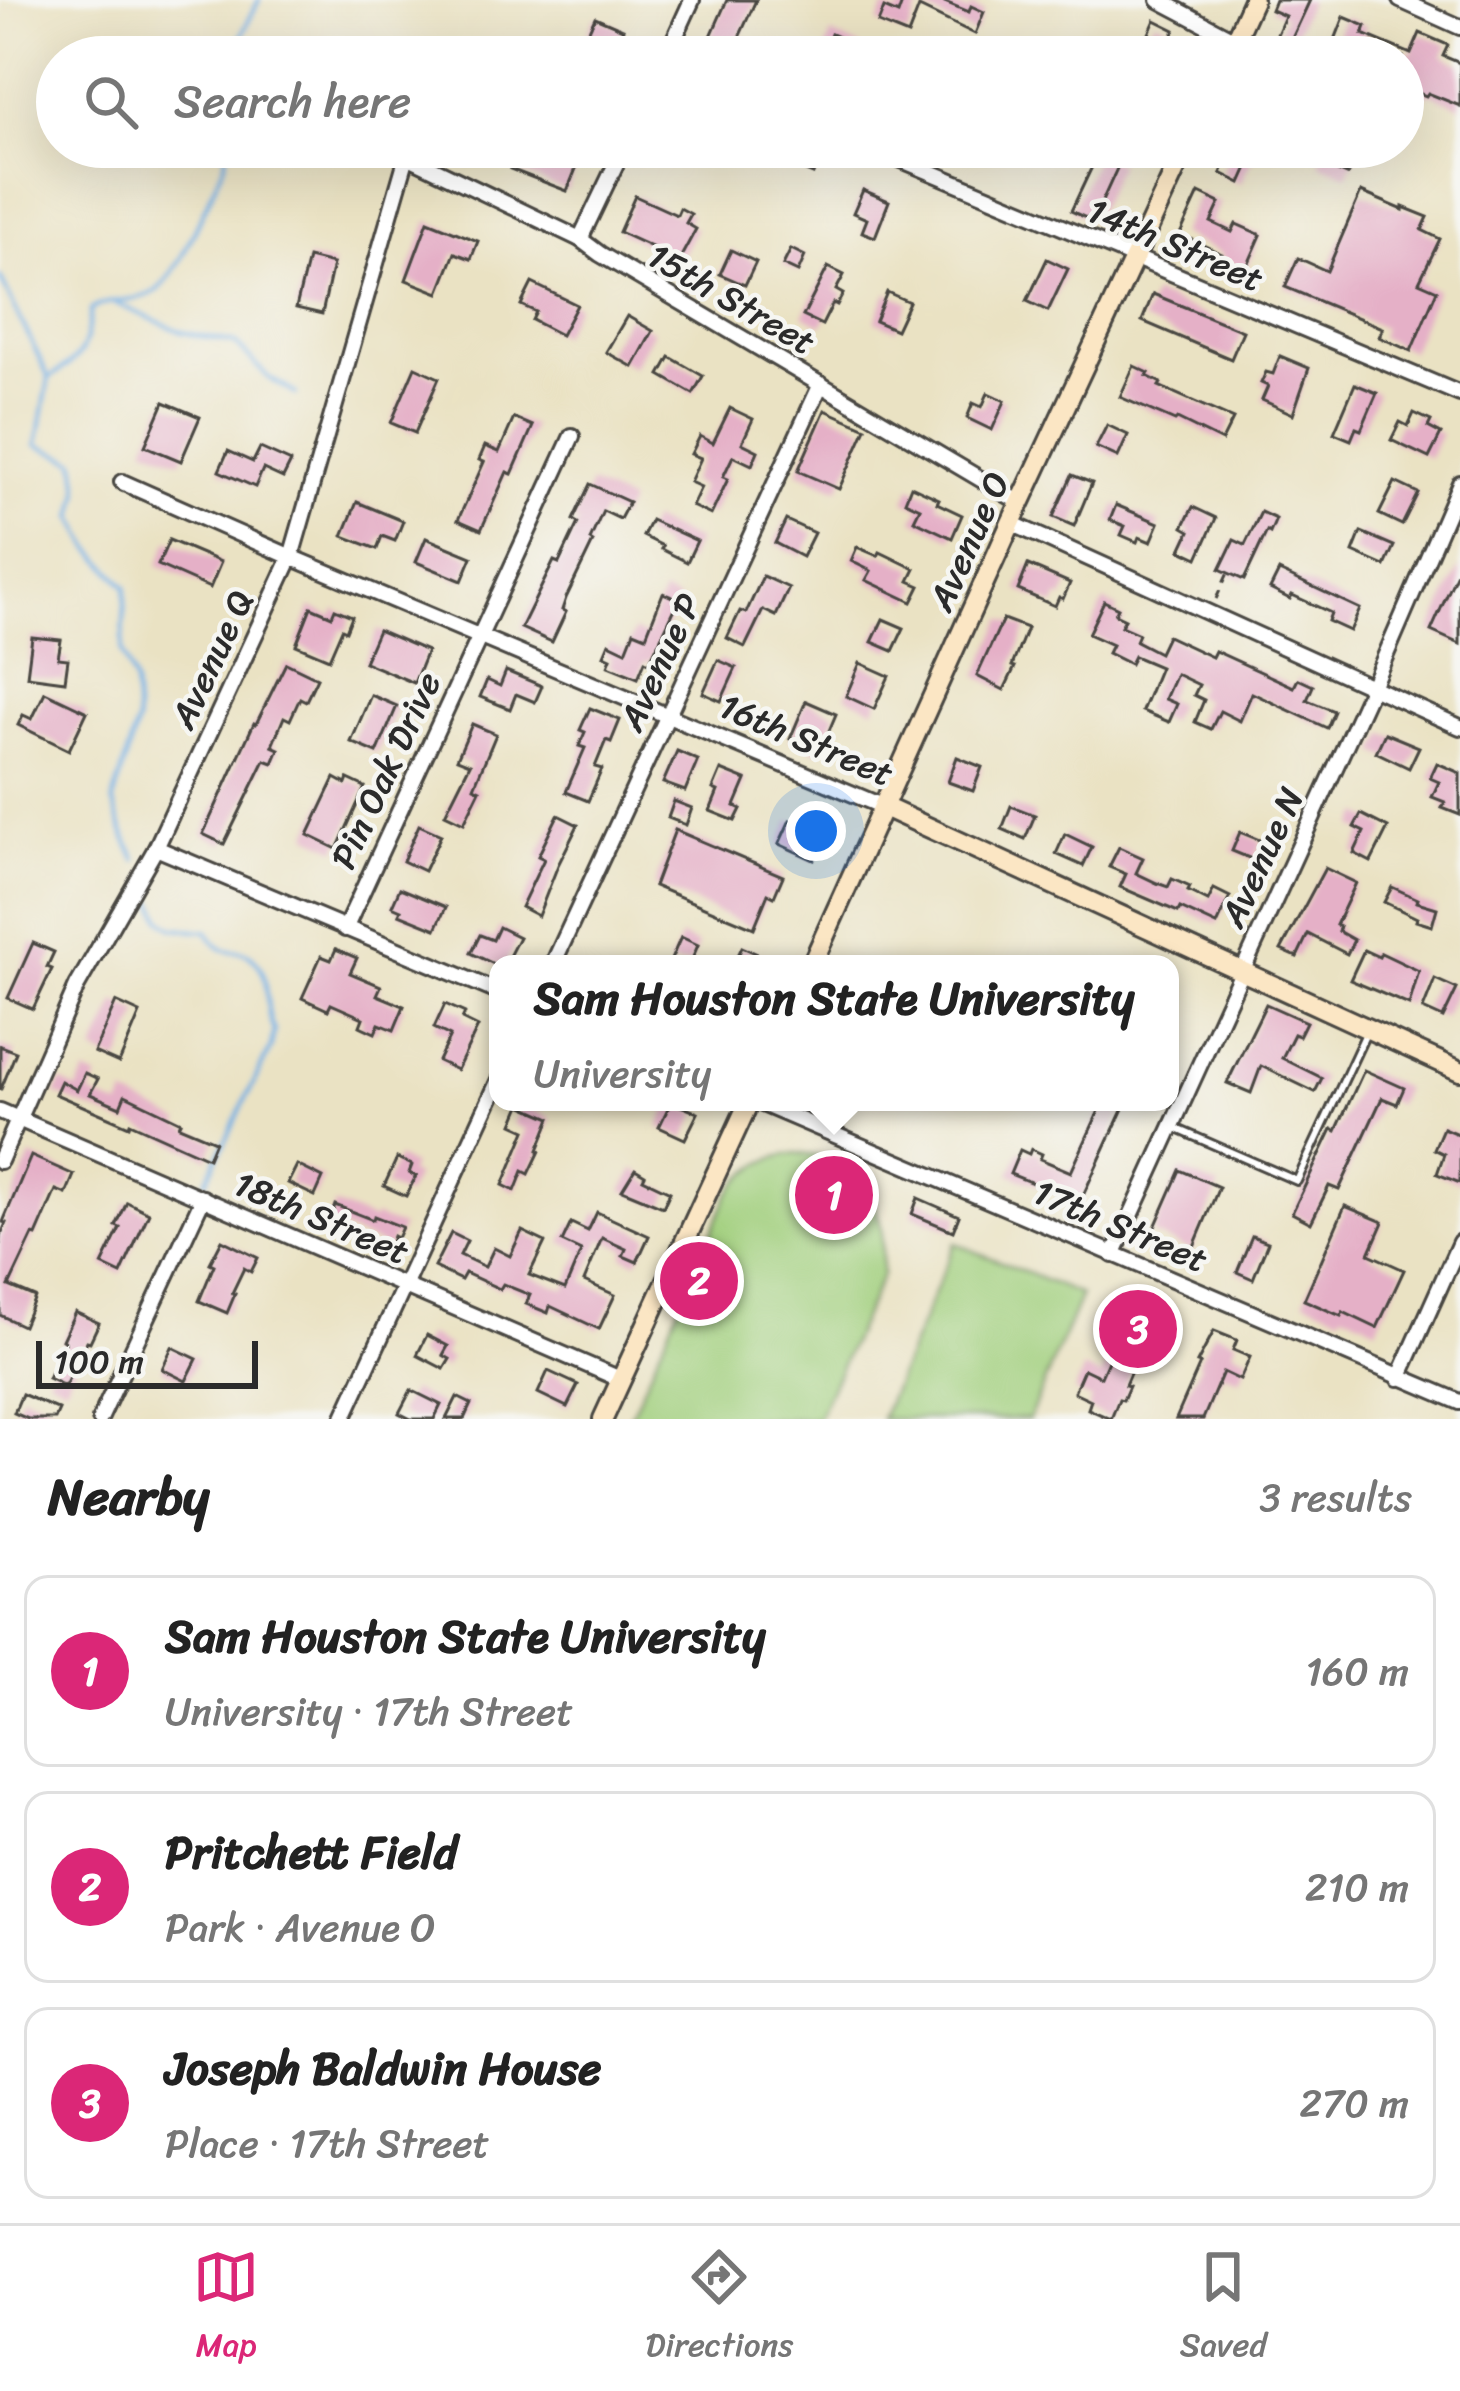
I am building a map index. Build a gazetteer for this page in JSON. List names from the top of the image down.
{
  "streets": {
    "street": [
      "14th Street",
      "15th Street",
      "Avenue O",
      "Avenue Q",
      "Avenue P",
      "16th Street",
      "Pin Oak Drive",
      "Avenue N",
      "18th Street",
      "17th Street"
    ]
  },
  "crossings": [
    ["14th Street", "Avenue O"],
    ["15th Street", "Avenue O"],
    ["15th Street", "Avenue P"],
    ["Avenue O", "16th Street"],
    ["Avenue Q", "16th Street"],
    ["Avenue Q", "18th Street"],
    ["Avenue P", "16th Street"],
    ["16th Street", "Pin Oak Drive"],
    ["16th Street", "Avenue N"],
    ["Avenue N", "17th Street"]
  ],
  "scale_bar": "100 m",
  "page": {
    "search": "Search here",
    "popup": ["Sam Houston State University", "University"],
    "pins": ["1", "2", "3"],
    "scale": "100 m",
    "heading": ["Nearby", "3 results"],
    "list": [
      {
        "mark": "1",
        "name": "Sam Houston State University",
        "note": "University · 17th Street",
        "value": "160 m"
      },
      {
        "mark": "2",
        "name": "Pritchett Field",
        "note": "Park · Avenue O",
        "value": "210 m"
      },
      {
        "mark": "3",
        "name": "Joseph Baldwin House",
        "note": "Place · 17th Street",
        "value": "270 m"
      }
    ],
    "nav": ["Map", "Directions", "Saved"]
  }
}
